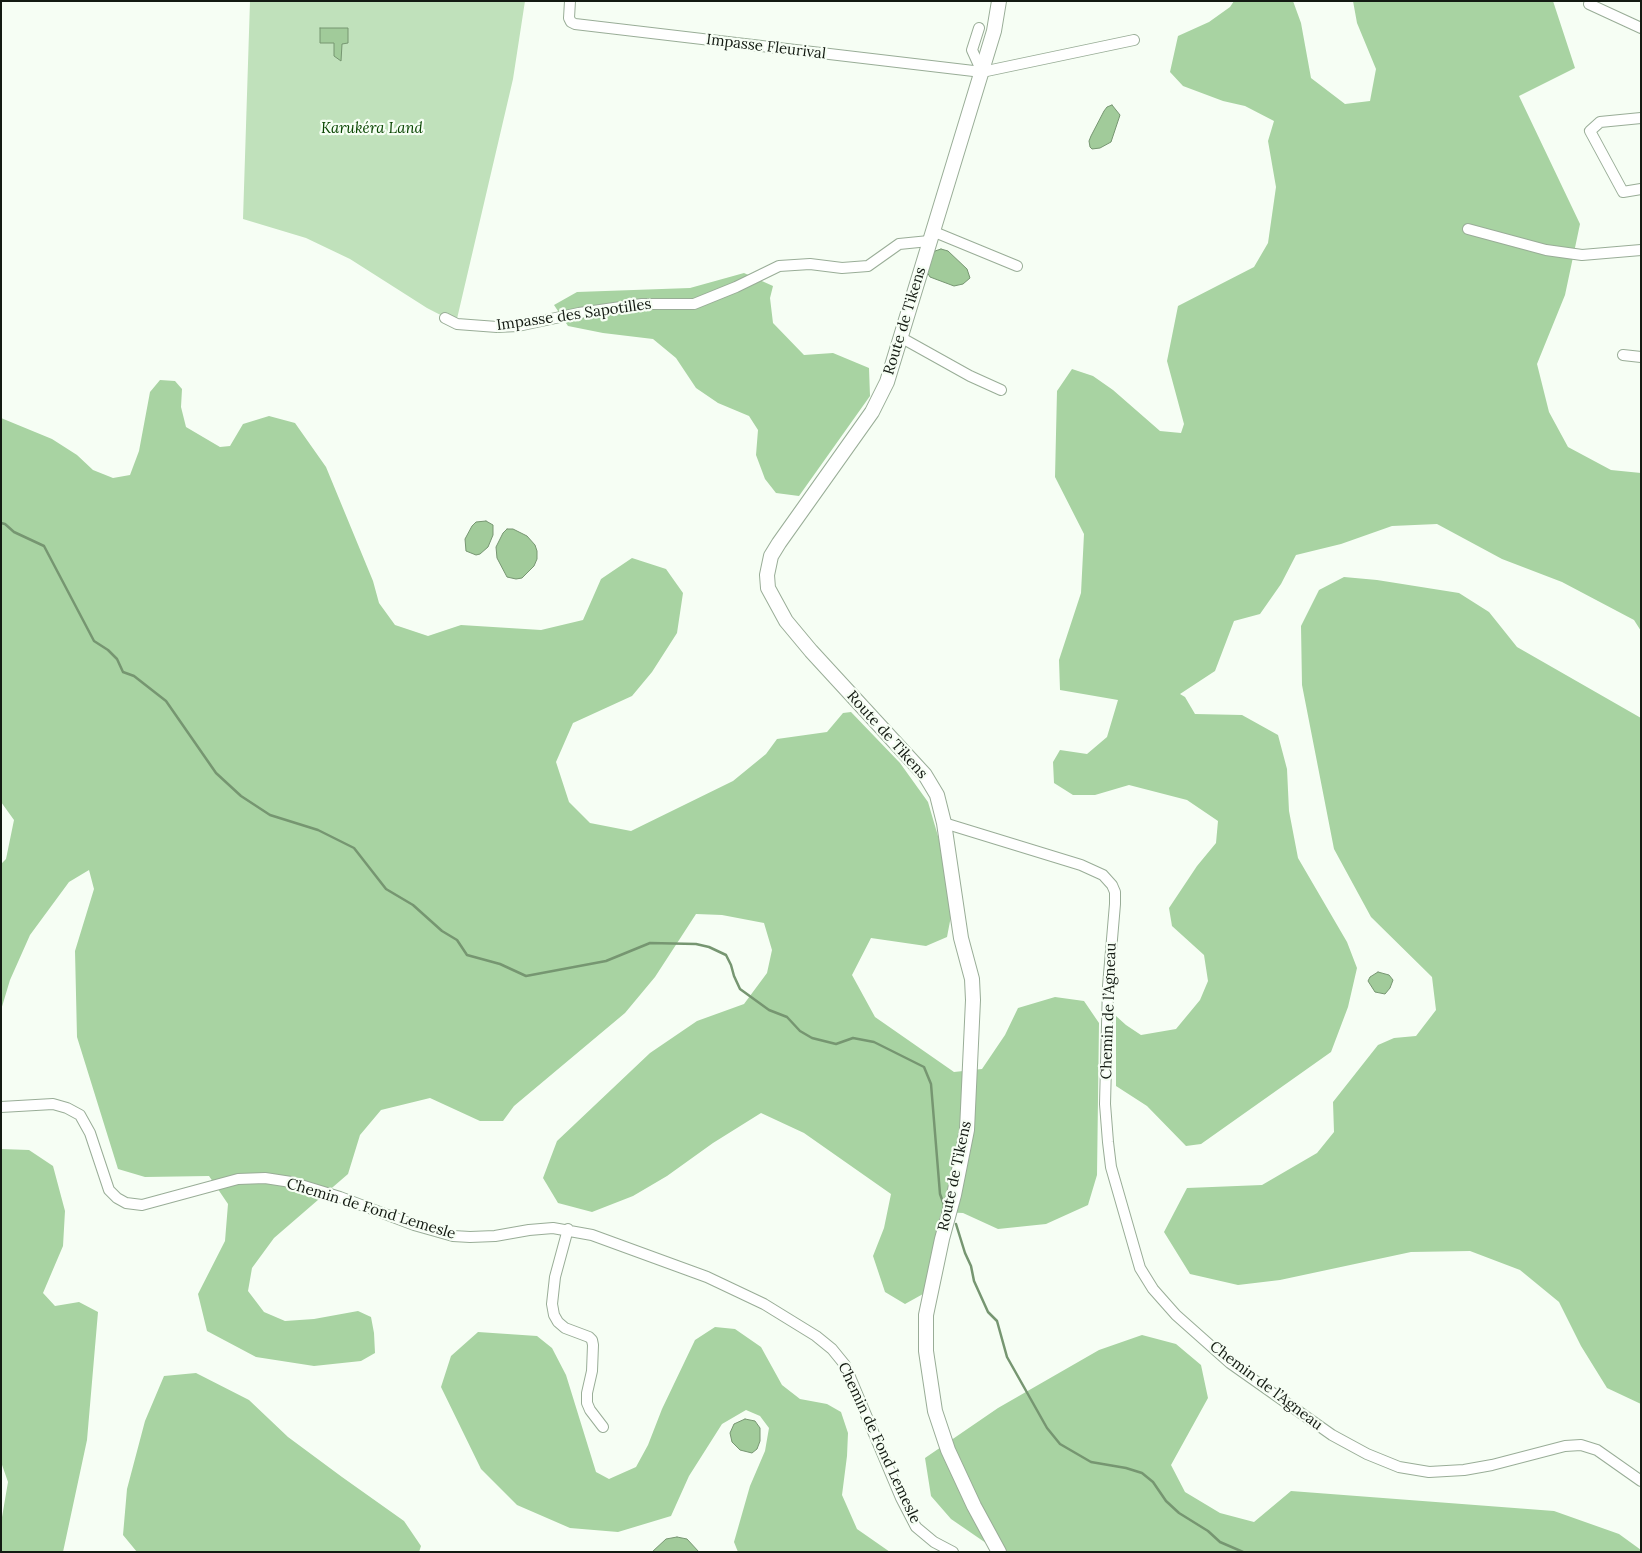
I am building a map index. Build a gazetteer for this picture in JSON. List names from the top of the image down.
{
  "streets": {
    "street": [
      "Impasse Fleurival",
      "Impasse des Sapotilles",
      "Route de Tikens",
      "Chemin de l’Agneau",
      "Chemin de Fond Lemesle"
    ]
  },
  "crossings": [
    ["Impasse Fleurival", "Route de Tikens"],
    ["Impasse des Sapotilles", "Route de Tikens"],
    ["Route de Tikens", "Chemin de l’Agneau"]
  ],
  "parks": ["Karukéra Land"]
}
